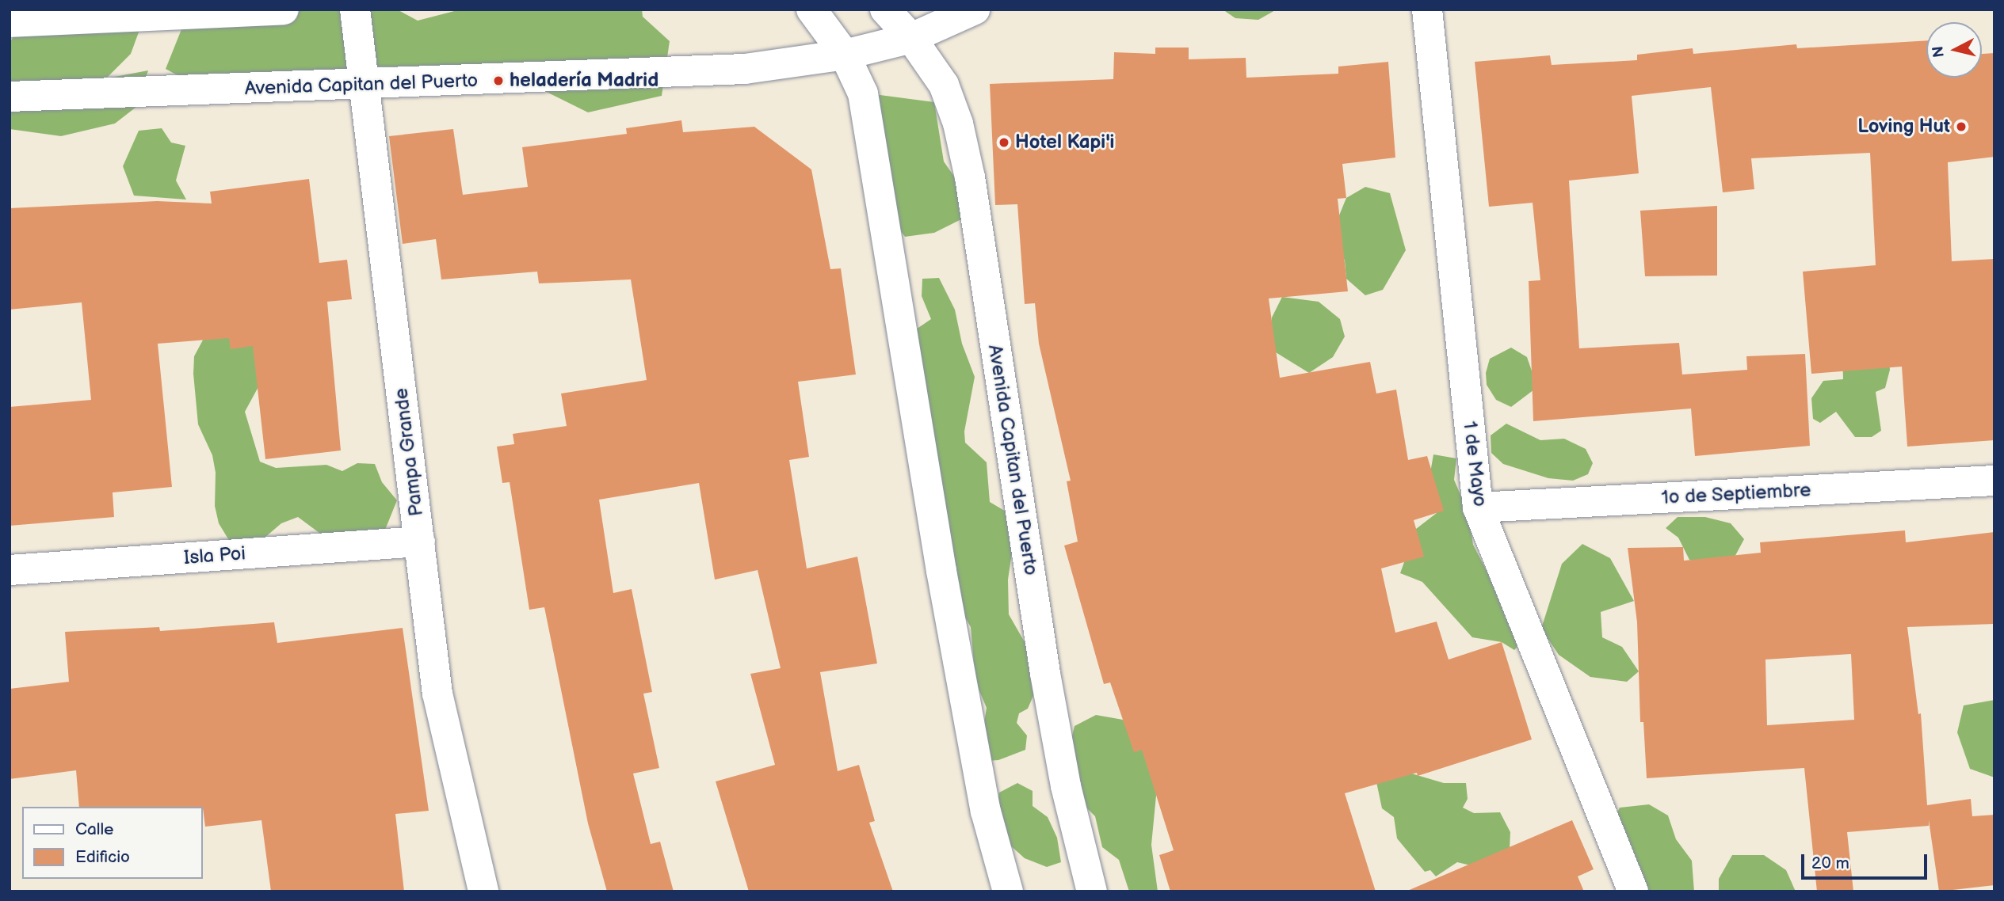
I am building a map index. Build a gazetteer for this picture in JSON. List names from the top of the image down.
{
  "streets": {
    "street": [
      "Avenida Capitan del Puerto",
      "Pampa Grande",
      "1 de Mayo",
      "1o de Septiembre",
      "Isla Poi"
    ]
  },
  "crossings": [
    ["Avenida Capitan del Puerto", "Pampa Grande"],
    ["Pampa Grande", "Isla Poi"],
    ["1 de Mayo", "1o de Septiembre"]
  ],
  "places": ["heladería Madrid", "Loving Hut", "Hotel Kapi'i"],
  "legend": ["Calle", "Edificio"],
  "scale_bar": "20 m",
  "north": "left"
}
